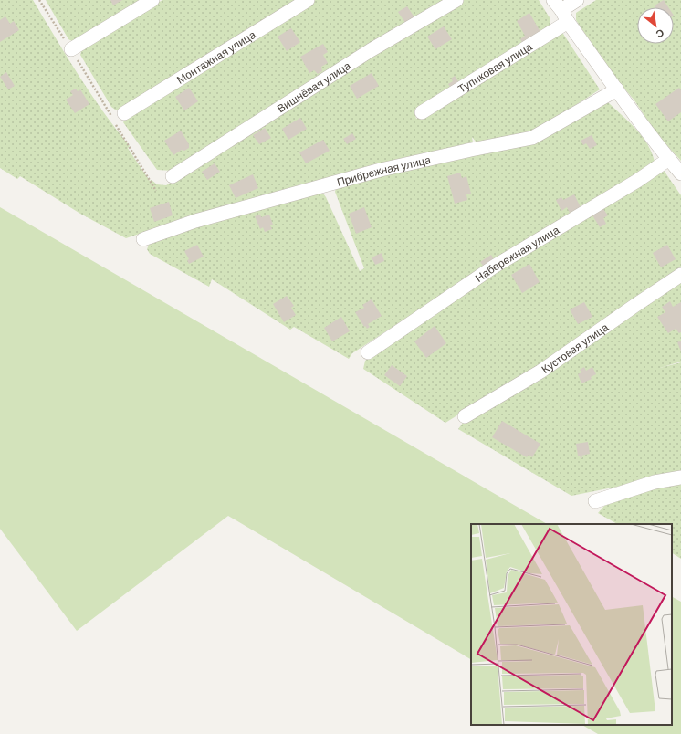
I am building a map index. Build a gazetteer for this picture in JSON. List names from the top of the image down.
{
  "streets": {
    "street": [
      "Монтажная улица",
      "Тупиковая улица",
      "Вишнёвая улица",
      "Прибрежная улица",
      "Набережная улица",
      "Кустовая улица"
    ]
  },
  "north": "bottom right"
}
